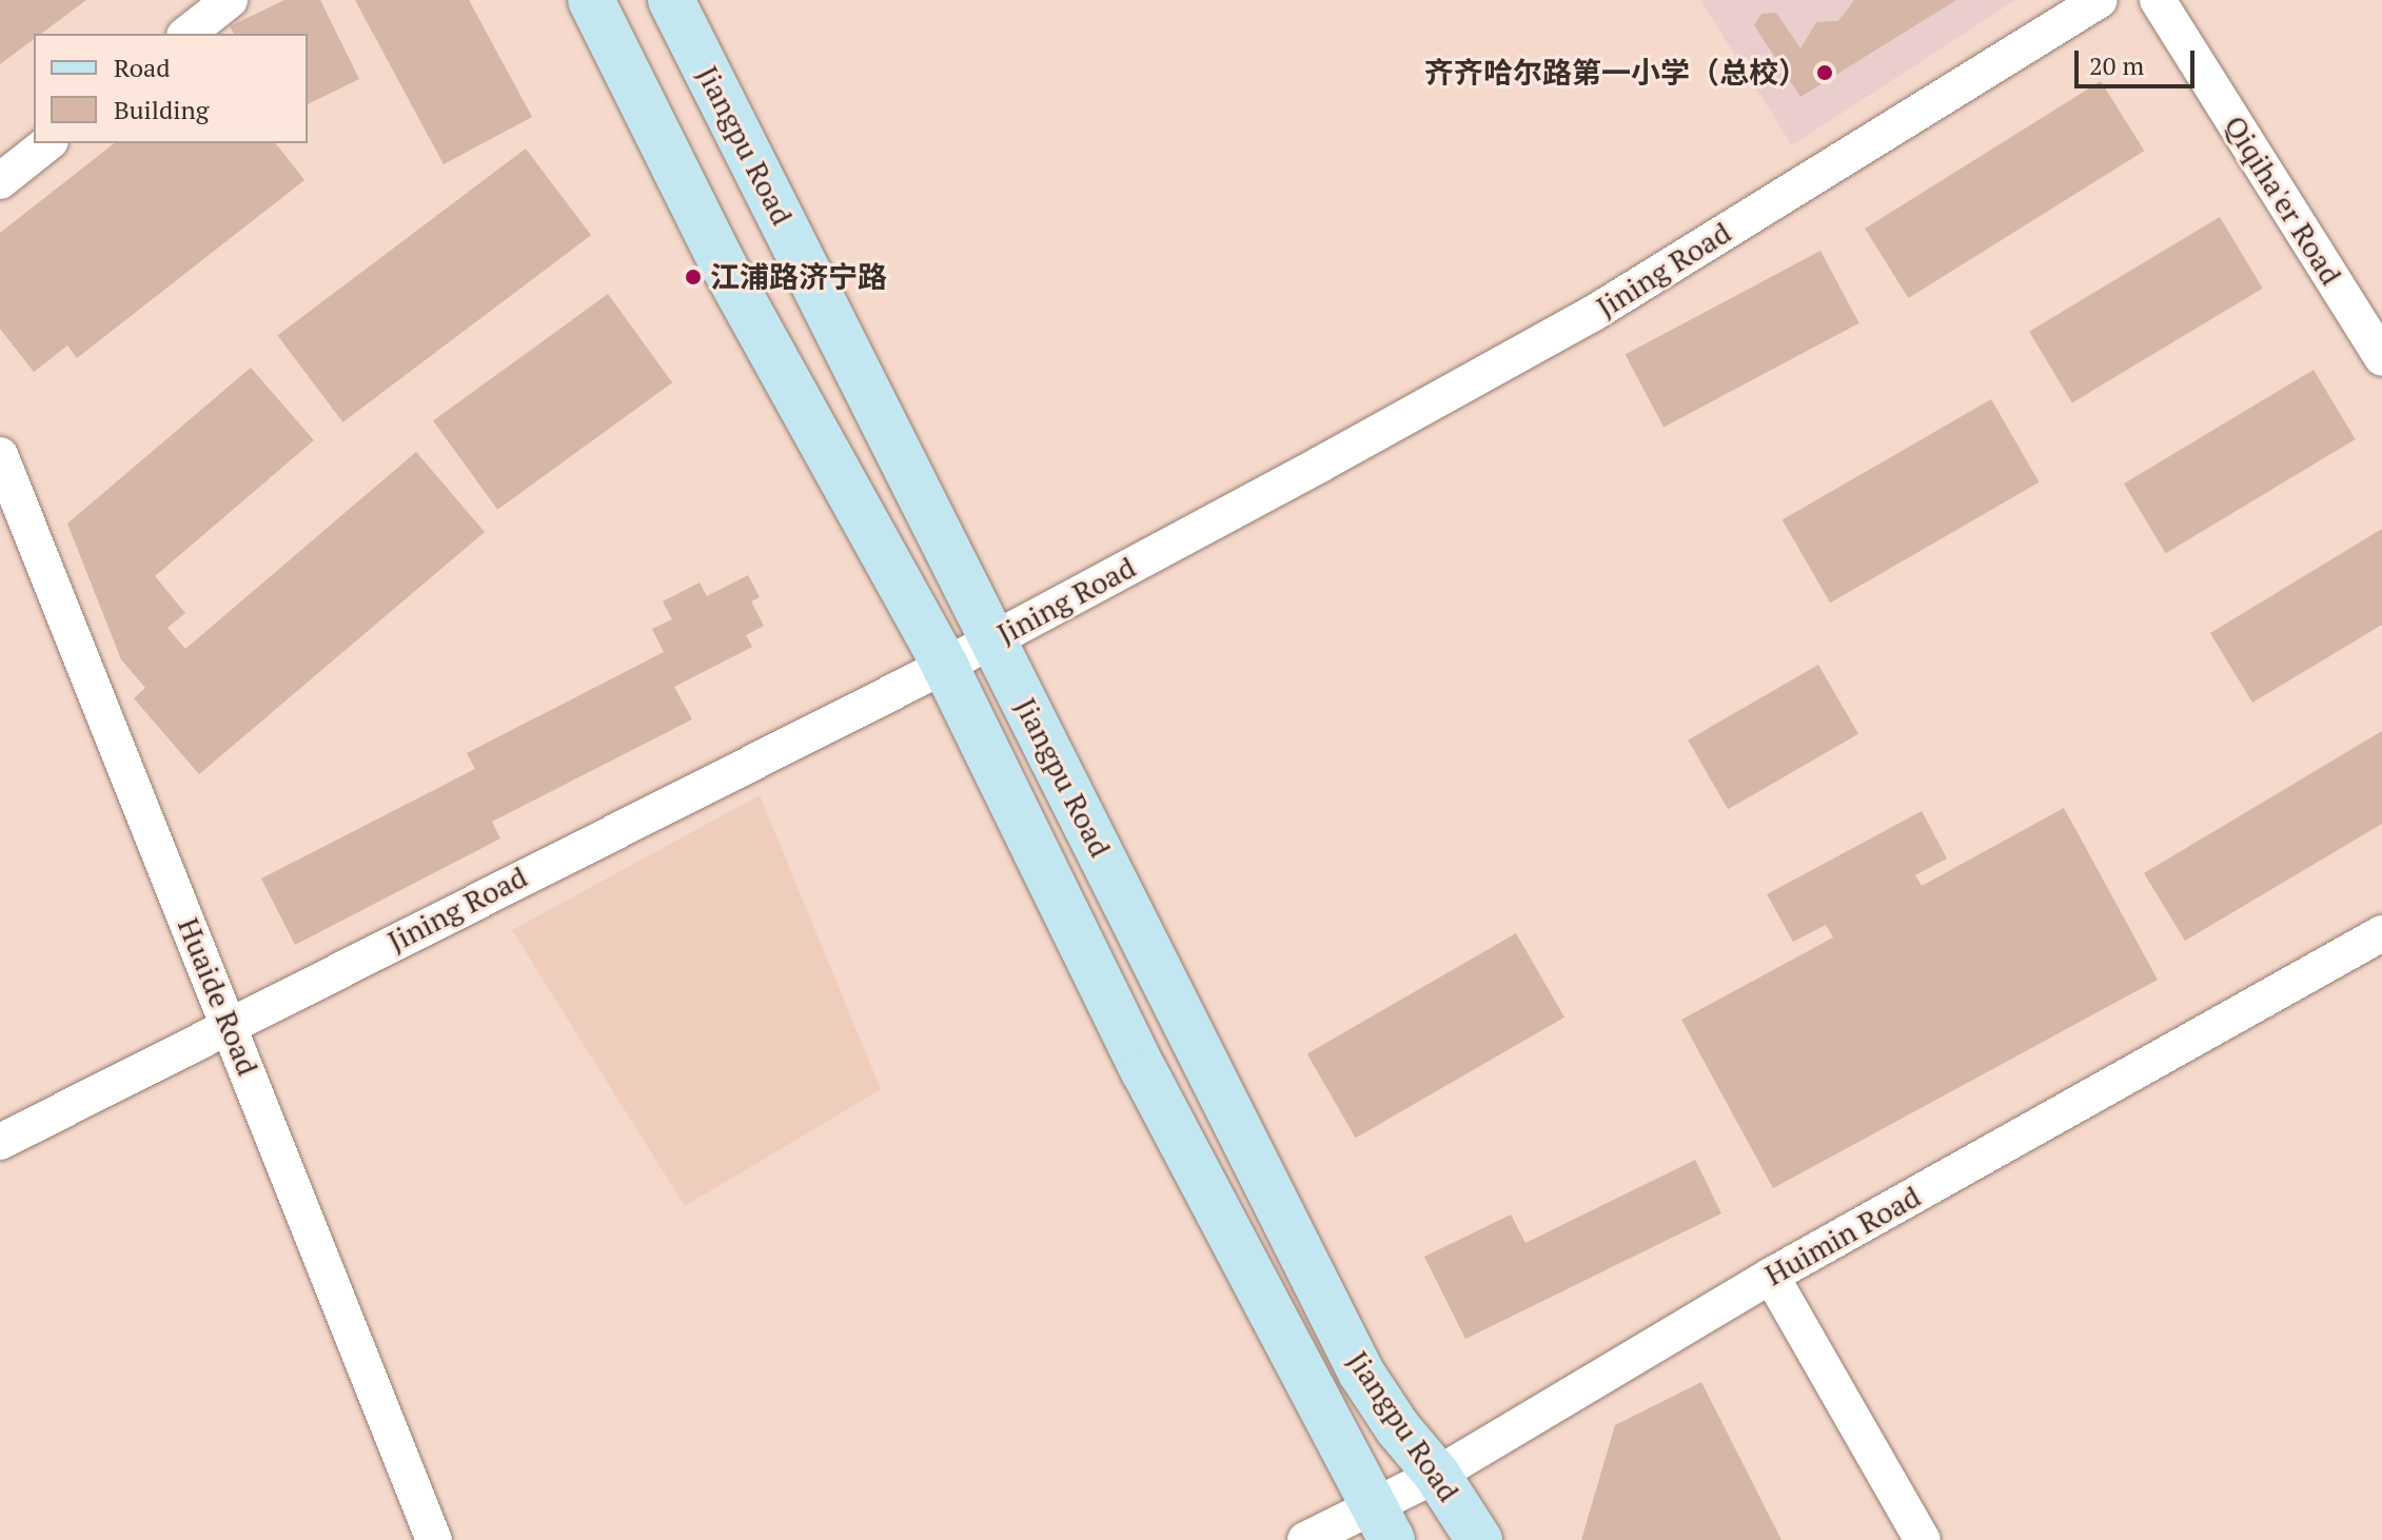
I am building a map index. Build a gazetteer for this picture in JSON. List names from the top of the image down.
{
  "streets": {
    "main road": ["Jiangpu Road"],
    "street": [
      "Qiqiha'er Road",
      "Jining Road",
      "Huaide Road",
      "Huimin Road"
    ]
  },
  "crossings": [
    ["Jiangpu Road", "Jining Road"],
    ["Jiangpu Road", "Huimin Road"],
    ["Jining Road", "Huaide Road"]
  ],
  "places": ["齐齐哈尔路第一小学（总校）", "江浦路济宁路"],
  "legend": ["Road", "Building"],
  "scale_bar": "20 m"
}
